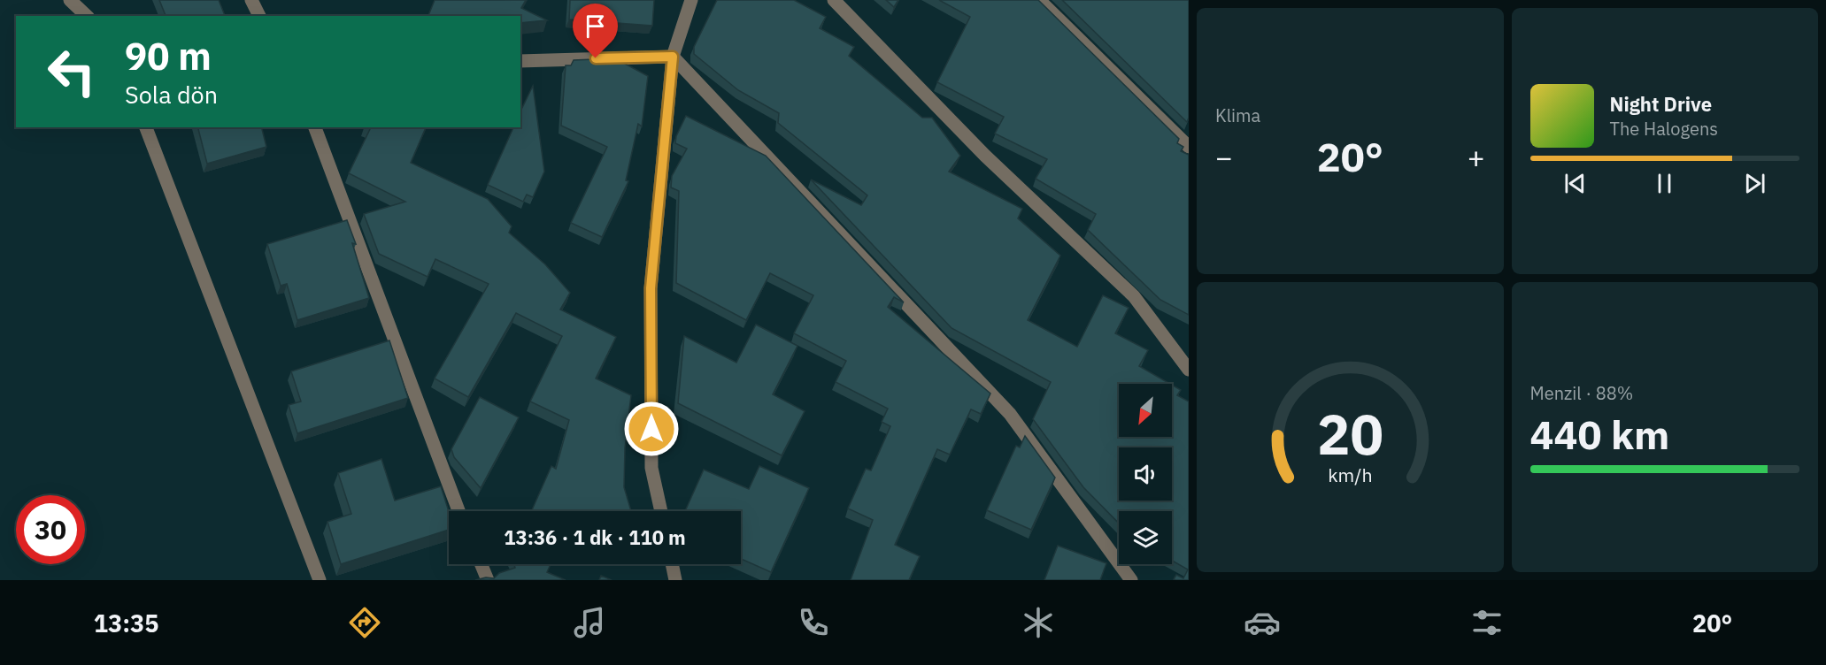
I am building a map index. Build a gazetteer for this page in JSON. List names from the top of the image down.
{
  "north": "bottom left",
  "page": {
    "tile": [
      "Klima",
      ["Menzil · 88%", "440 km"]
    ],
    "turn": ["90 m", "Sola dön"],
    "song": ["Night Drive", "The Halogens"],
    "heat": ["−", "20°", "+"],
    "limit": "30",
    "trip": "13:36 · 1 dk · 110 m",
    "tabs": ["13:35", "20°"],
    "gauge": ["20", "km/h"]
  }
}
